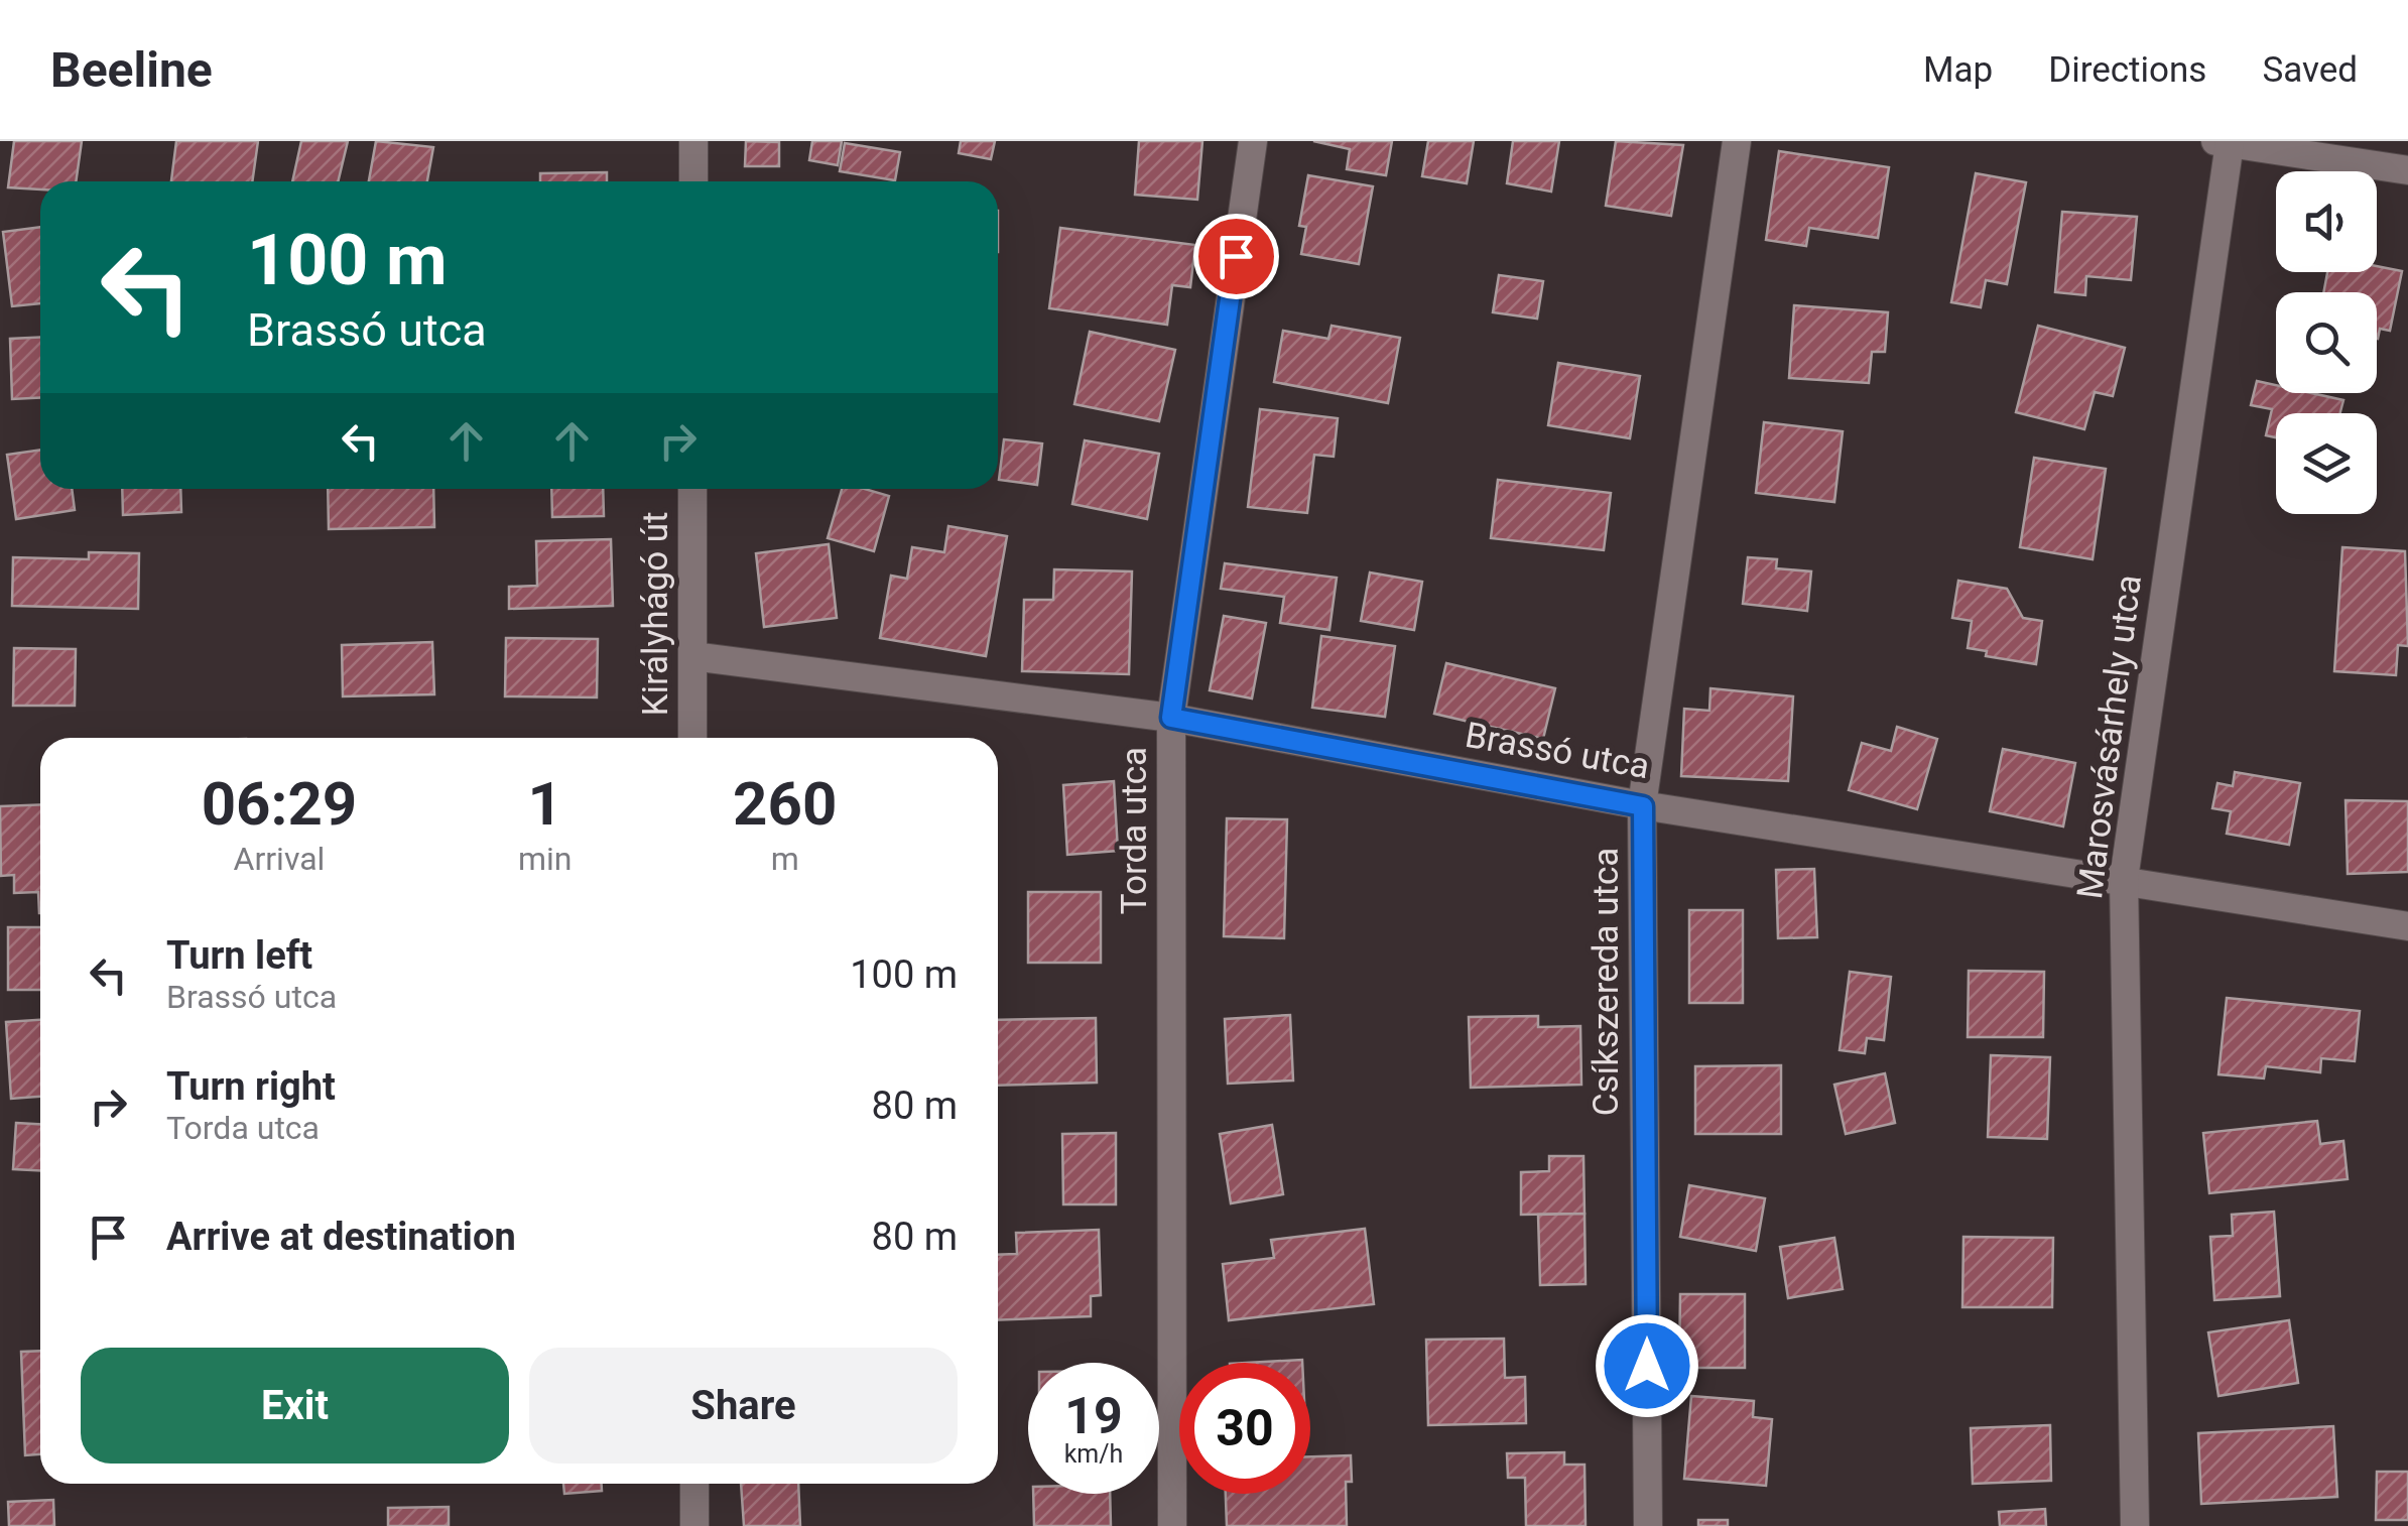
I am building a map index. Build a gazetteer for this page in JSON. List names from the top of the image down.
{
  "streets": {
    "street": [
      "Királyhágó út",
      "Marosvásárhely utca",
      "Brassó utca",
      "Torda utca",
      "Csíkszereda utca"
    ]
  },
  "crossings": [
    ["Királyhágó út", "Brassó utca"],
    ["Marosvásárhely utca", "Brassó utca"],
    ["Brassó utca", "Torda utca"],
    ["Brassó utca", "Csíkszereda utca"]
  ],
  "page": {
    "header": "Beeline",
    "nav": ["Map", "Directions", "Saved"],
    "turn": ["100 m", "Brassó utca"],
    "eta": [
      "06:29",
      "Arrival",
      "1",
      "min",
      "260",
      "m"
    ],
    "list": [
      {
        "name": "Turn left",
        "note": "Brassó utca",
        "value": "100 m"
      },
      {
        "name": "Turn right",
        "note": "Torda utca",
        "value": "80 m"
      },
      {
        "name": "Arrive at destination",
        "value": "80 m"
      }
    ],
    "buttons": ["Exit", "Share"],
    "speed": "19 km/h",
    "limit": "30"
  }
}
